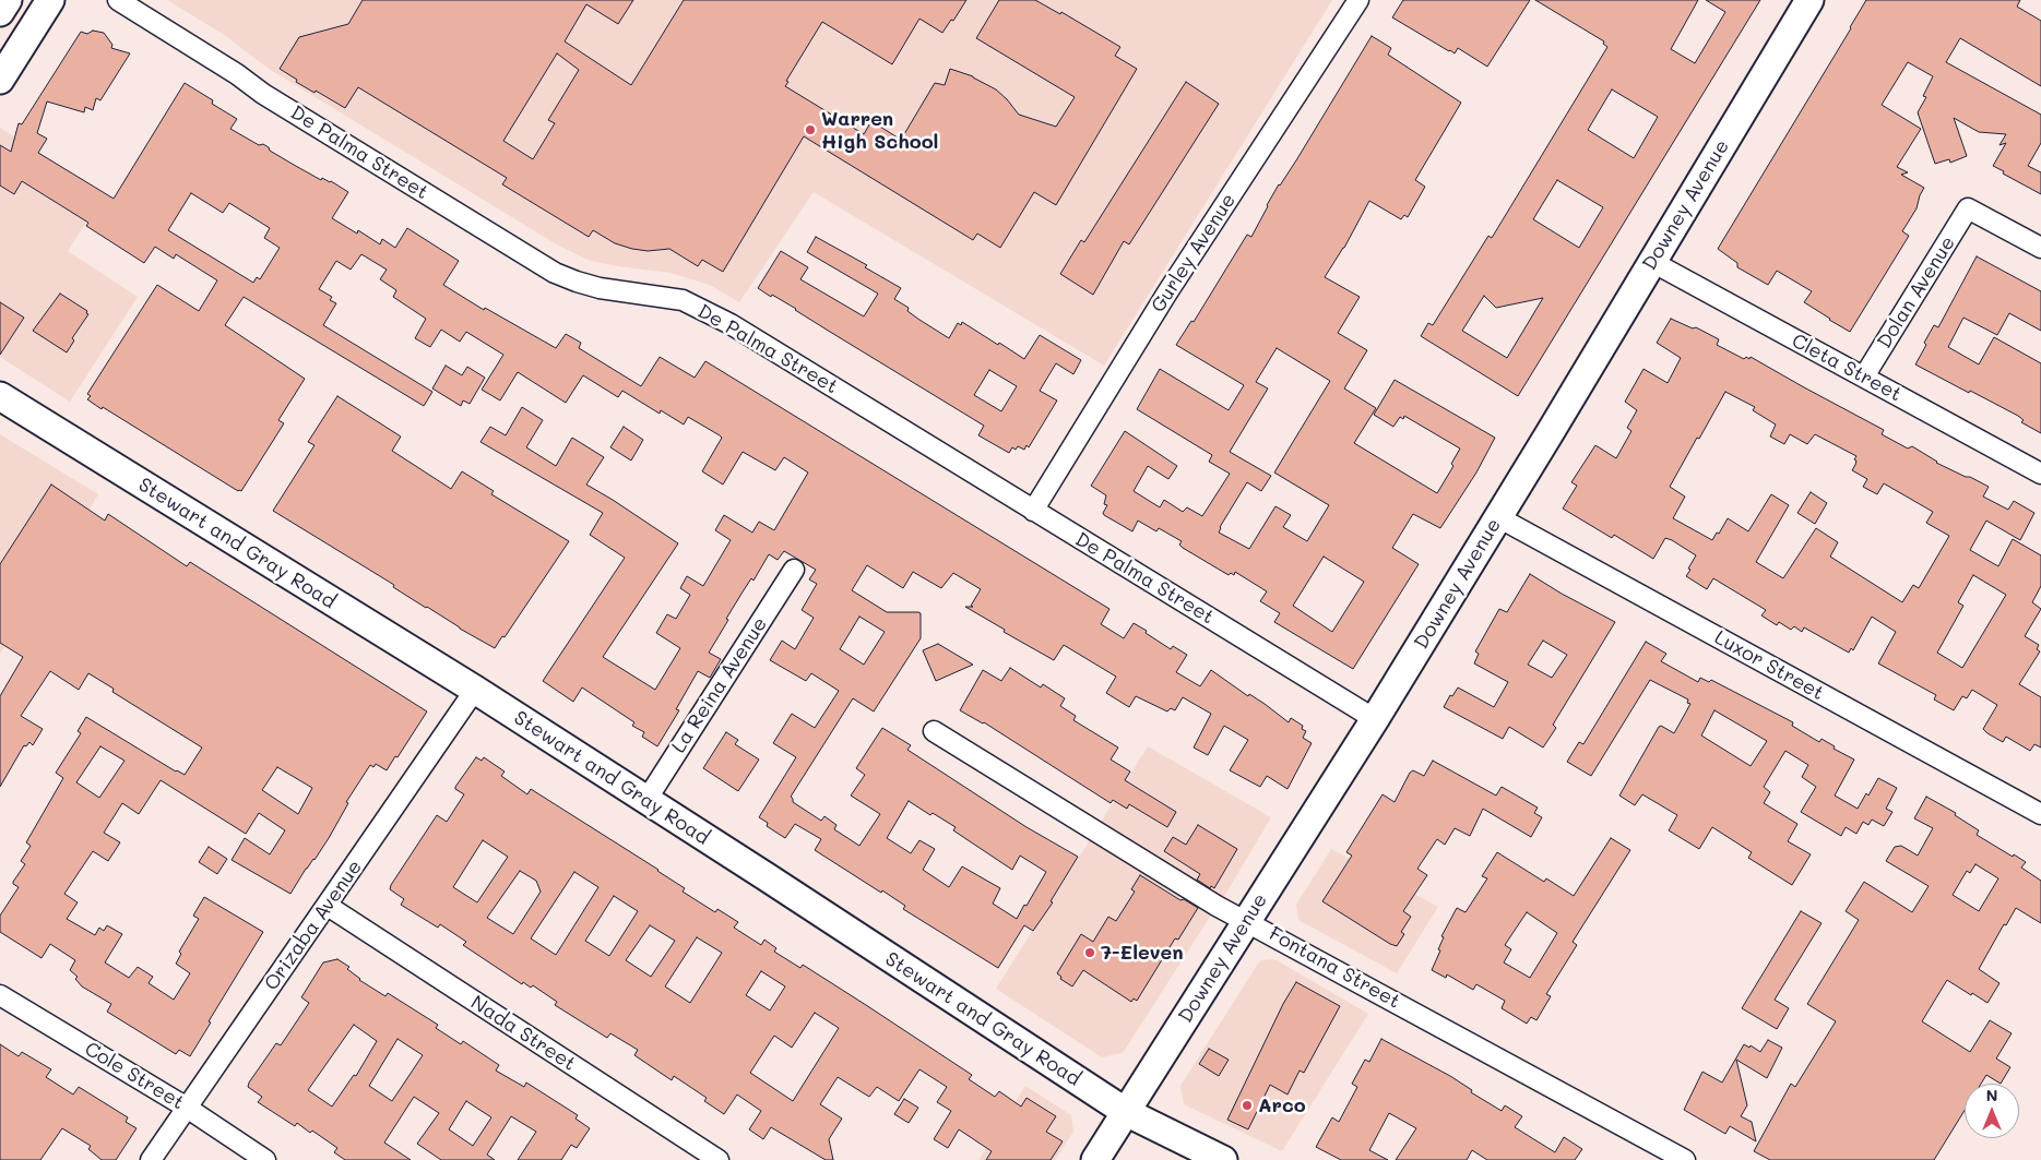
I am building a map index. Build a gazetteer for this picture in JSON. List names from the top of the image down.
{
  "streets": {
    "main road": ["Downey Avenue", "Stewart and Gray Road"],
    "street": [
      "De Palma Street",
      "Gurley Avenue",
      "Dolan Avenue",
      "Cleta Street",
      "Luxor Street",
      "La Reina Avenue",
      "Orizaba Avenue",
      "Fontana Street",
      "Nada Street",
      "Cole Street"
    ]
  },
  "crossings": [
    ["De Palma Street", "Downey Avenue"],
    ["De Palma Street", "Gurley Avenue"],
    ["Downey Avenue", "Cleta Street"],
    ["Downey Avenue", "Stewart and Gray Road"],
    ["Downey Avenue", "Luxor Street"],
    ["Downey Avenue", "Fontana Street"],
    ["Dolan Avenue", "Cleta Street"],
    ["Stewart and Gray Road", "La Reina Avenue"],
    ["Stewart and Gray Road", "Orizaba Avenue"],
    ["Orizaba Avenue", "Nada Street"],
    ["Orizaba Avenue", "Cole Street"]
  ],
  "places": ["Warren High School", "7-Eleven", "Arco"],
  "north": "top"
}
